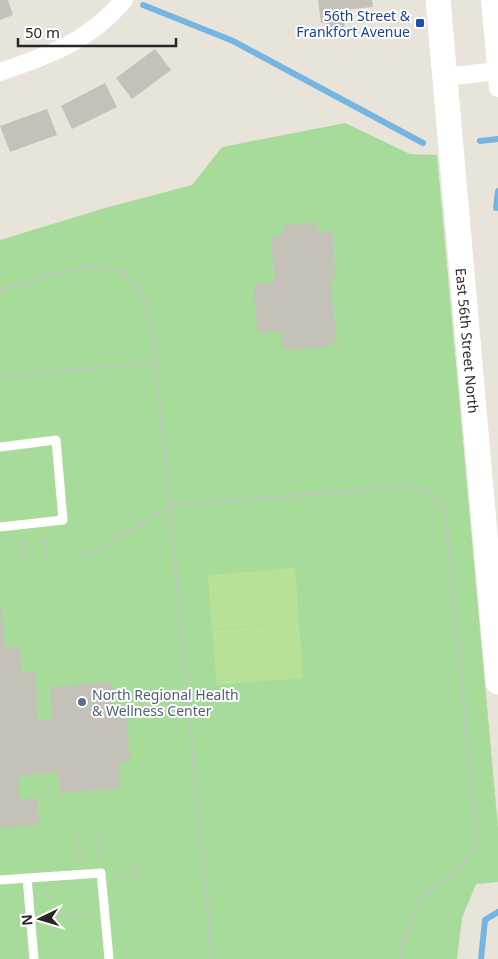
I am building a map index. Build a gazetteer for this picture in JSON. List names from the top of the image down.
{
  "streets": {
    "street": ["East 56th Street North"]
  },
  "places": {
    "transit": ["56th Street & Frankfort Avenue"],
    "other": ["North Regional Health & Wellness Center"]
  },
  "scale_bar": "50 m",
  "north": "left"
}
